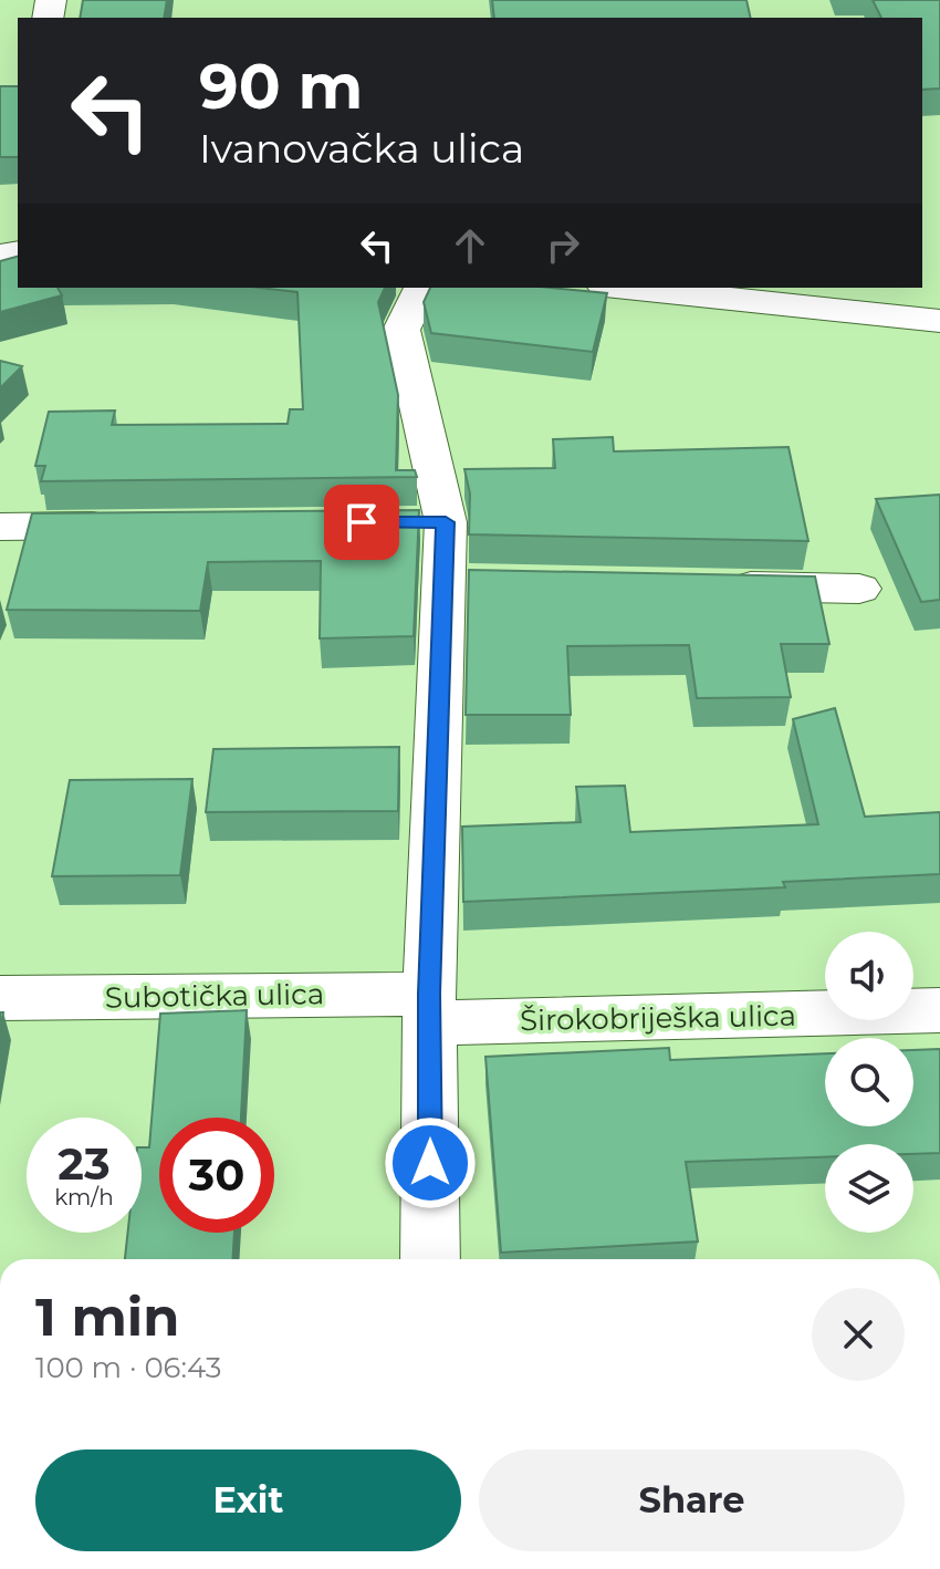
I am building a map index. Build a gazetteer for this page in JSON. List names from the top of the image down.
{
  "streets": {
    "street": ["Subotička ulica", "Širokobriješka ulica"]
  },
  "crossings": [
    ["Subotička ulica", "Širokobriješka ulica"]
  ],
  "page": {
    "turn": ["90 m", "Ivanovačka ulica"],
    "speed": "23 km/h",
    "limit": "30",
    "heading": ["1 min", "100 m · 06:43"],
    "buttons": ["Exit", "Share"]
  }
}
